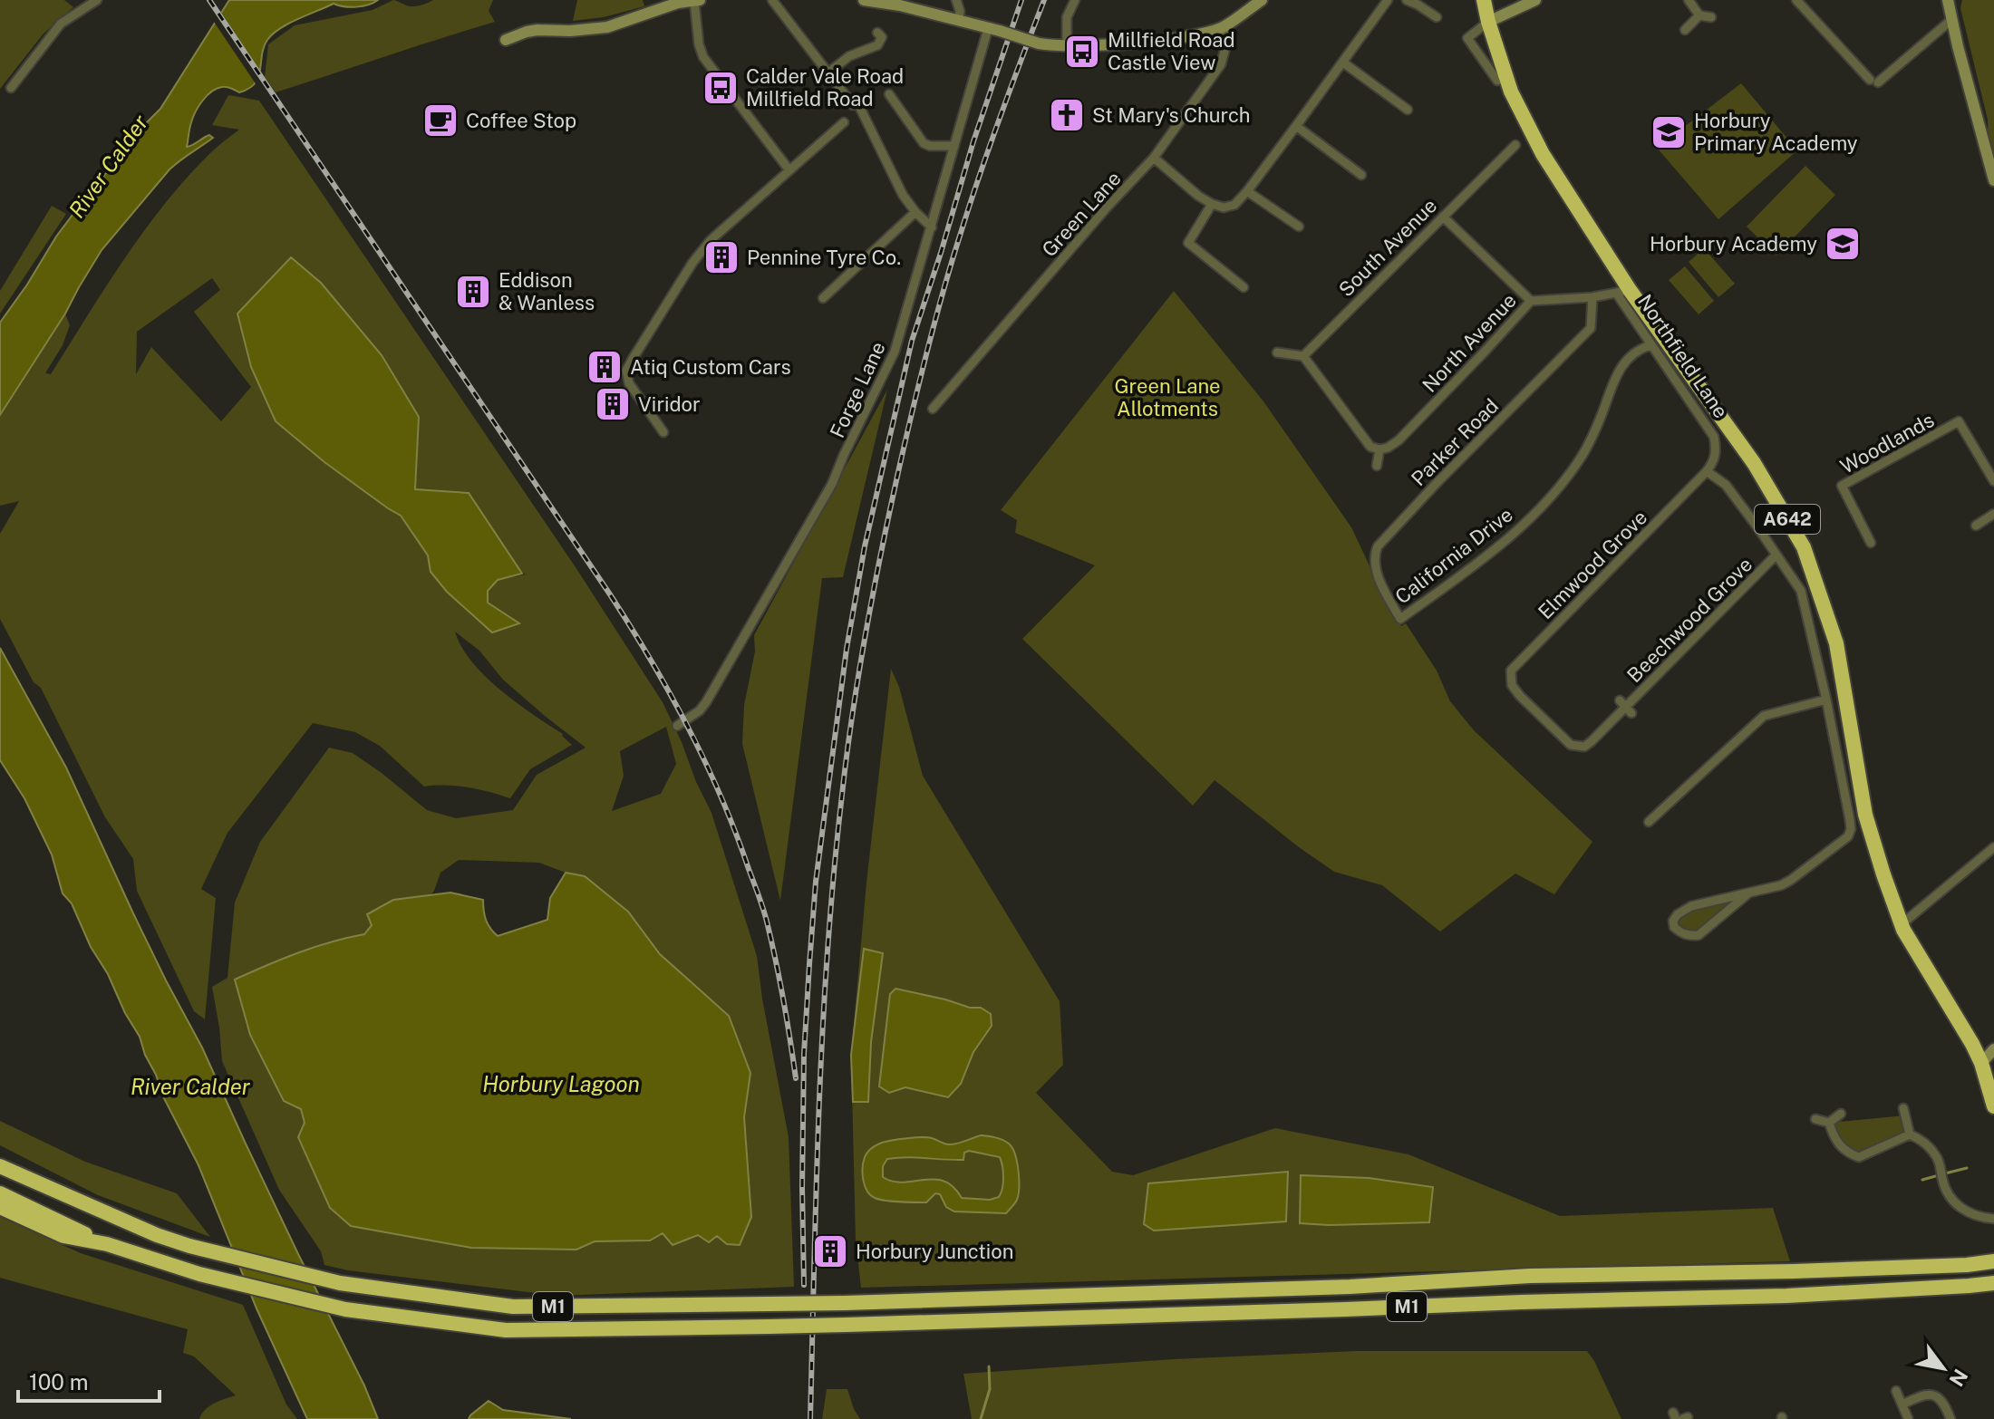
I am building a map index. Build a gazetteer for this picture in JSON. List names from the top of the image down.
{
  "streets": {
    "highway": ["Northfield Lane", "A642", "M1"],
    "street": [
      "Green Lane",
      "South Avenue",
      "North Avenue",
      "Forge Lane",
      "Parker Road",
      "Woodlands",
      "California Drive",
      "Elmwood Grove",
      "Beechwood Grove"
    ]
  },
  "crossings": [
    ["North Avenue", "Northfield Lane"],
    ["North Avenue", "Parker Road"],
    ["Northfield Lane", "A642"],
    ["Northfield Lane", "California Drive"],
    ["Northfield Lane", "Elmwood Grove"],
    ["Parker Road", "California Drive"],
    ["Elmwood Grove", "Beechwood Grove"]
  ],
  "water": ["River Calder", "Horbury Lagoon"],
  "parks": ["Green Lane Allotments"],
  "places": {
    "bus stop": ["Millfield Road Castle View", "Calder Vale Road Millfield Road"],
    "church": ["St Mary's Church"],
    "cafe": ["Coffee Stop"],
    "school or university": ["Horbury Primary Academy", "Horbury Academy"],
    "building": [
      "Pennine Tyre Co.",
      "Eddison & Wanless",
      "Atiq Custom Cars",
      "Viridor",
      "Horbury Junction"
    ]
  },
  "scale_bar": "100 m",
  "north": "bottom right"
}
